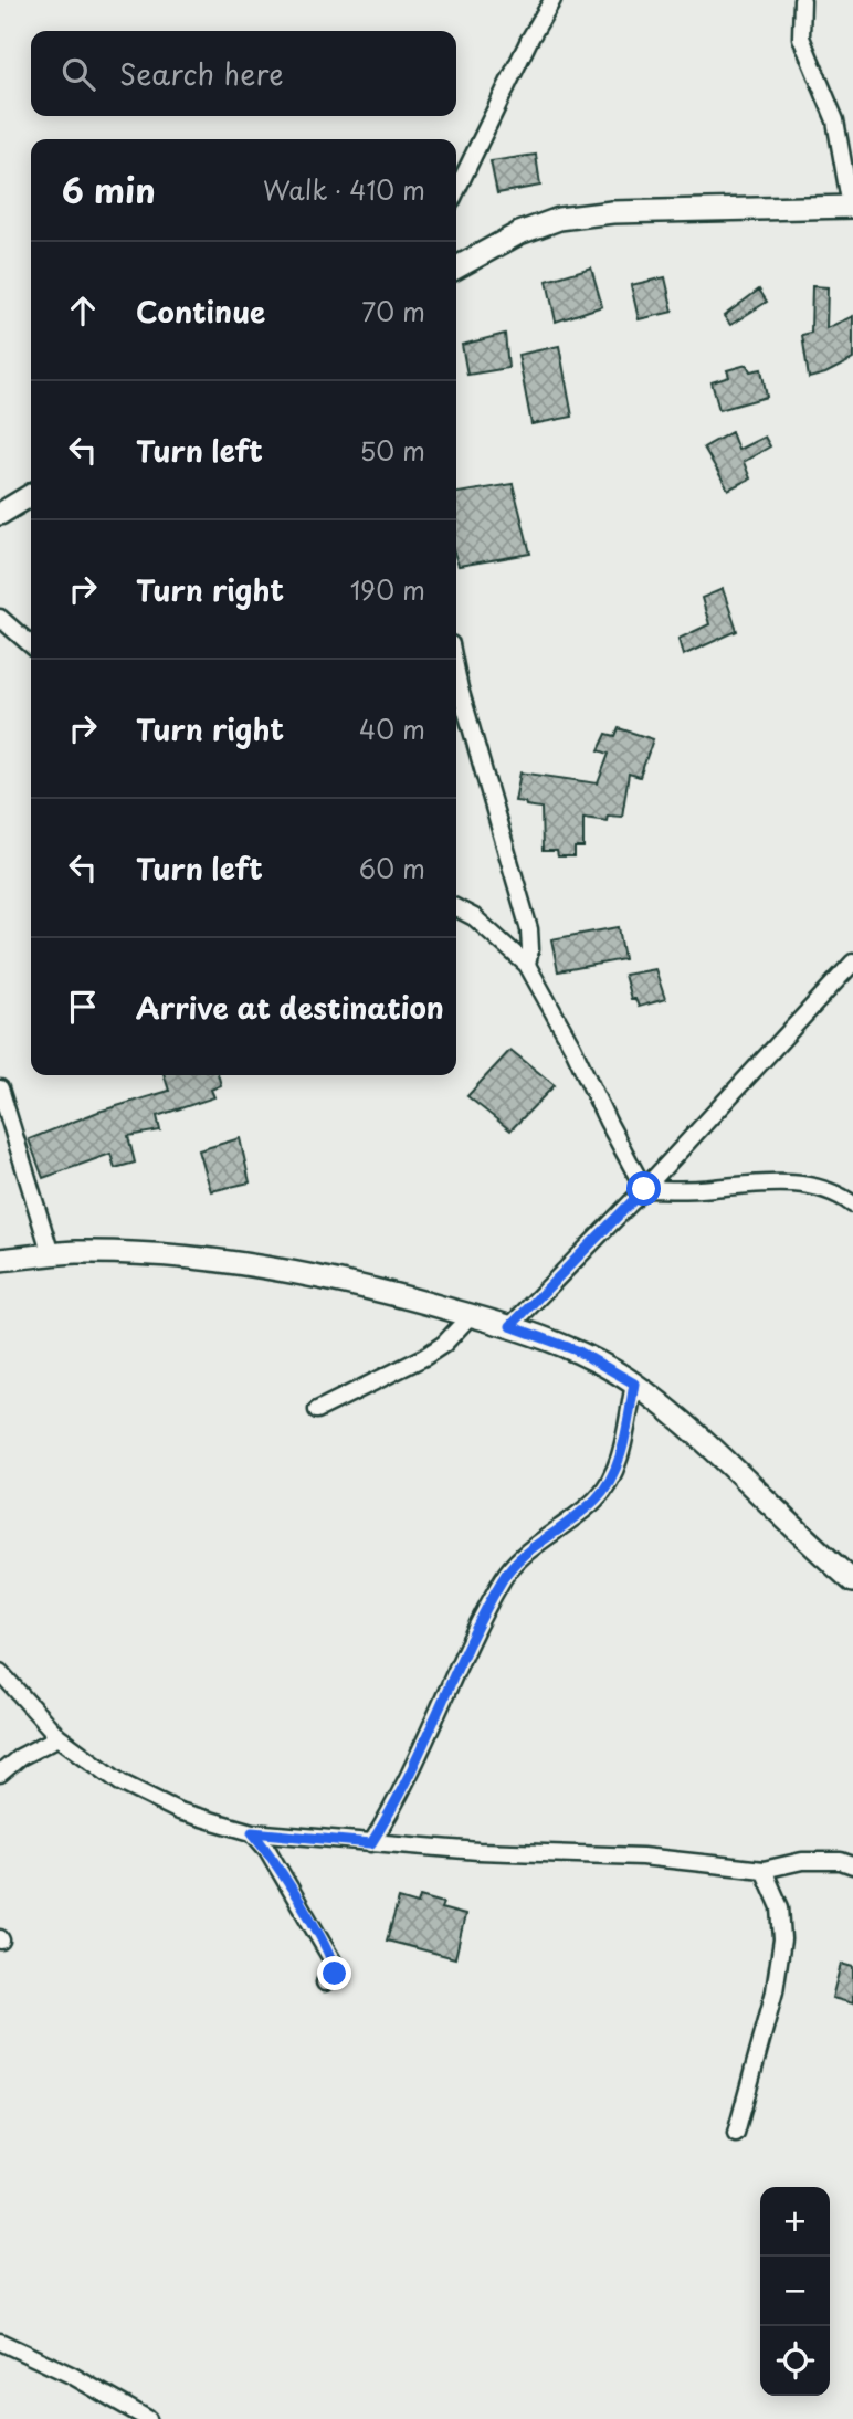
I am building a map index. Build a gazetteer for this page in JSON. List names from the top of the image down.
{
  "page": {
    "search": "Search here",
    "heading": ["6 min", "Walk · 410 m"],
    "list": [
      ["Continue", "70 m"],
      ["Turn left", "50 m"],
      ["Turn right", "190 m"],
      ["Turn right", "40 m"],
      ["Turn left", "60 m"],
      "Arrive at destination"
    ],
    "map_buttons": ["+", "−"]
  }
}
